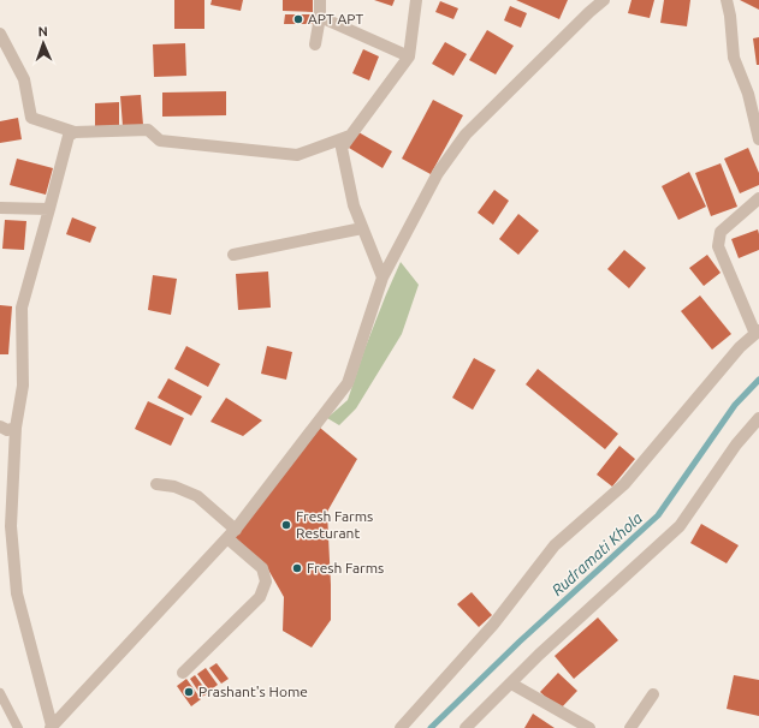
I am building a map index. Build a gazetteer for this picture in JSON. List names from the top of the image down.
{
  "water": ["Rudramati Khola"],
  "places": [
    "APT APT",
    "Fresh Farms Resturant",
    "Fresh Farms",
    "Prashant's Home"
  ],
  "north": "top"
}
